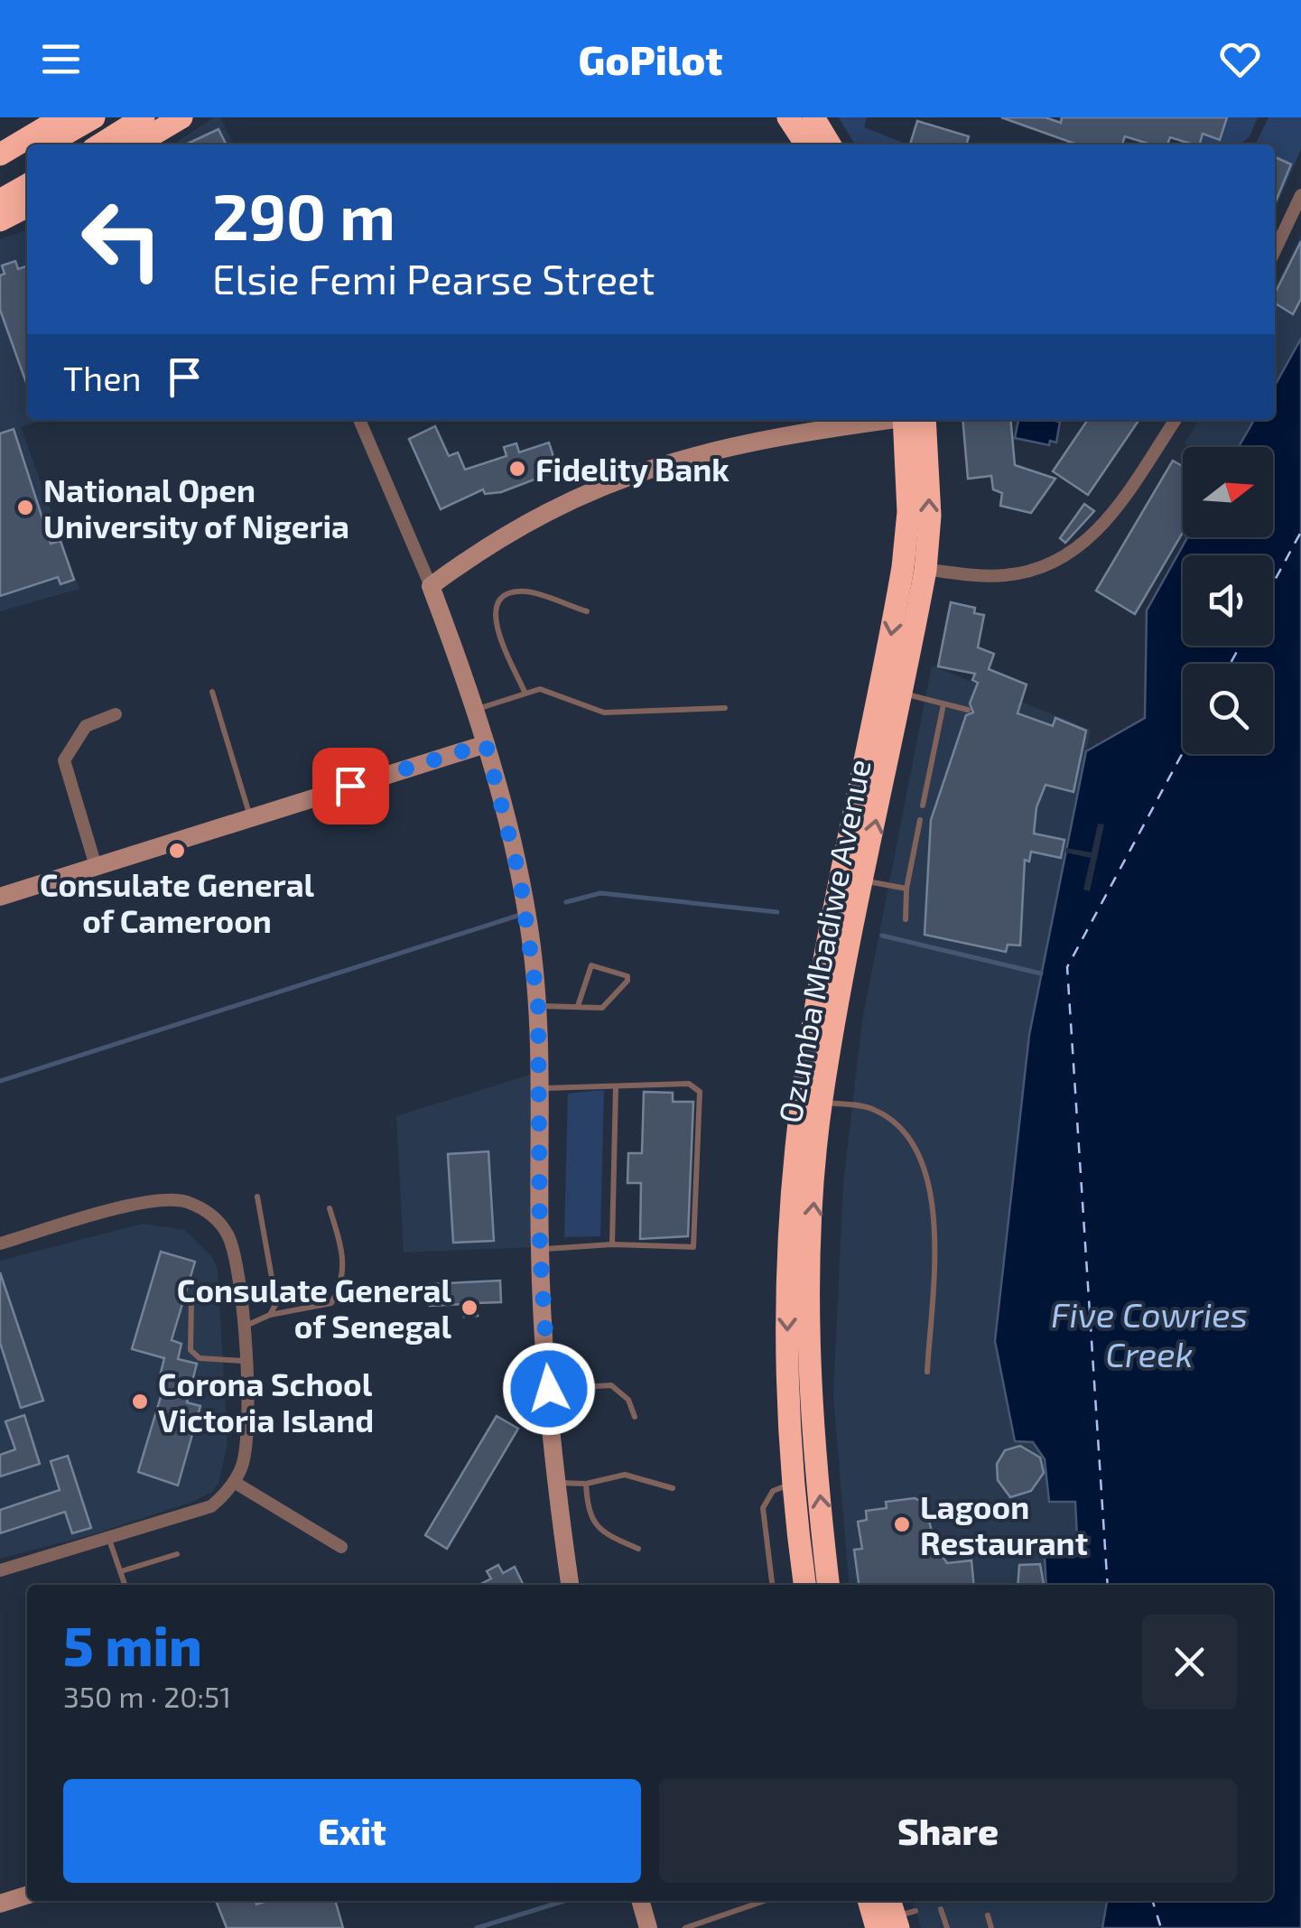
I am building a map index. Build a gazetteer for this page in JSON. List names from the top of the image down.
{
  "streets": {
    "highway": ["Ozumba Mbadiwe Avenue"]
  },
  "water": ["Five Cowries Creek"],
  "places": [
    "Fidelity Bank",
    "National Open University of Nigeria",
    "Consulate General of Cameroon",
    "Consulate General of Senegal",
    "Corona School Victoria Island",
    "Lagoon Restaurant"
  ],
  "north": "right",
  "page": {
    "header": "GoPilot",
    "turn": ["290 m", "Elsie Femi Pearse Street"],
    "then": "Then",
    "heading": ["5 min", "350 m · 20:51"],
    "buttons": ["Exit", "Share"]
  }
}
